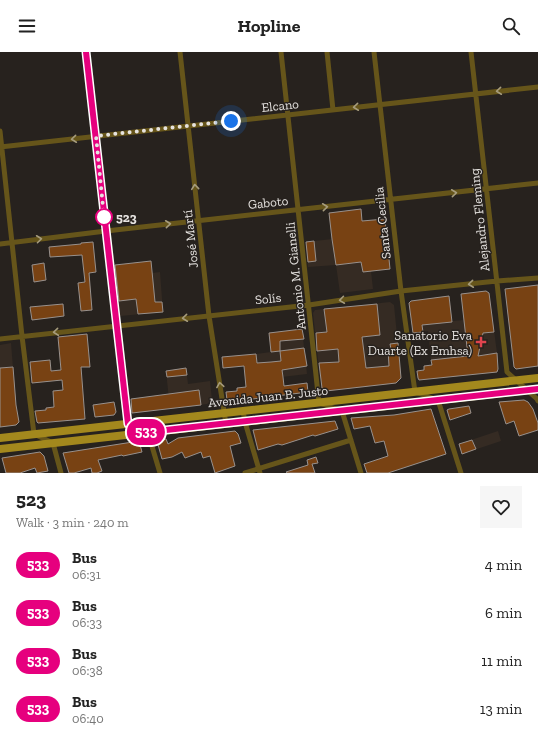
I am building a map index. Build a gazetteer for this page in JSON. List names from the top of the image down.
{
  "streets": {
    "main road": ["Avenida Juan B. Justo"],
    "street": [
      "Elcano",
      "Gaboto",
      "Alejandro Fleming",
      "Santa Cecilia",
      "José Martí",
      "Antonio M. Gianelli",
      "Solís"
    ]
  },
  "crossings": [
    ["Elcano", "Alejandro Fleming"],
    ["Elcano", "Santa Cecilia"],
    ["Elcano", "José Martí"],
    ["Elcano", "Antonio M. Gianelli"],
    ["Gaboto", "Alejandro Fleming"],
    ["Gaboto", "Santa Cecilia"],
    ["Gaboto", "José Martí"],
    ["Gaboto", "Antonio M. Gianelli"],
    ["Alejandro Fleming", "Solís"],
    ["Alejandro Fleming", "Avenida Juan B. Justo"],
    ["Santa Cecilia", "Solís"],
    ["Santa Cecilia", "Avenida Juan B. Justo"],
    ["José Martí", "Solís"],
    ["José Martí", "Avenida Juan B. Justo"],
    ["Antonio M. Gianelli", "Solís"],
    ["Antonio M. Gianelli", "Avenida Juan B. Justo"]
  ],
  "one_way": [
    "Elcano",
    "Gaboto",
    "José Martí",
    "Solís"
  ],
  "places": {
    "other": ["523"],
    "health": ["Sanatorio Eva Duarte (Ex Emhsa)"]
  },
  "lines": ["bus line 533"],
  "page": {
    "header": "Hopline",
    "on_map": "533",
    "heading": ["523", "Walk · 3 min · 240 m"],
    "list": [
      {
        "mark": "533",
        "name": "Bus",
        "note": "06:31",
        "value": "4 min"
      },
      {
        "mark": "533",
        "name": "Bus",
        "note": "06:33",
        "value": "6 min"
      },
      {
        "mark": "533",
        "name": "Bus",
        "note": "06:38",
        "value": "11 min"
      },
      {
        "mark": "533",
        "name": "Bus",
        "note": "06:40",
        "value": "13 min"
      }
    ]
  }
}
